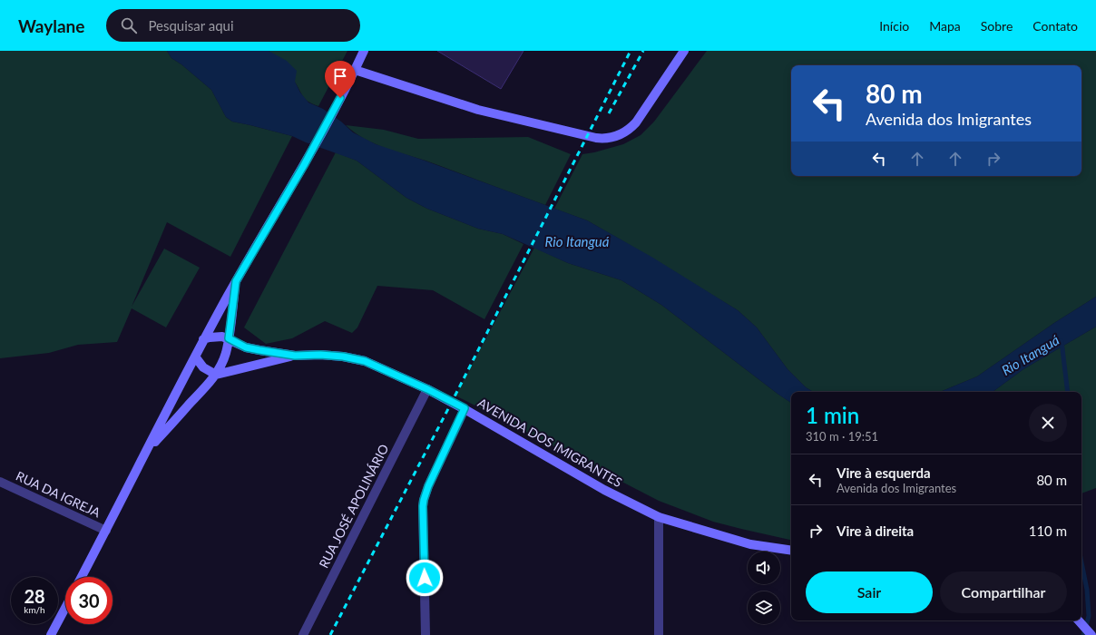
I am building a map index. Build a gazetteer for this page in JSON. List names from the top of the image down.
{
  "streets": {
    "street": ["AVENIDA DOS IMIGRANTES", "RUA DA IGREJA", "RUA JOSÉ APOLINÁRIO"]
  },
  "crossings": [
    ["AVENIDA DOS IMIGRANTES", "RUA JOSÉ APOLINÁRIO"]
  ],
  "water": ["Rio Itanguá"],
  "page": {
    "header": "Waylane",
    "search": "Pesquisar aqui",
    "nav": [
      "Início",
      "Mapa",
      "Sobre",
      "Contato"
    ],
    "turn": ["80 m", "Avenida dos Imigrantes"],
    "heading": ["1 min", "310 m · 19:51"],
    "list": [
      {
        "name": "Vire à esquerda",
        "note": "Avenida dos Imigrantes",
        "value": "80 m"
      },
      {
        "name": "Vire à direita",
        "value": "110 m"
      }
    ],
    "buttons": ["Sair", "Compartilhar"],
    "speed": "28 km/h",
    "limit": "30"
  }
}
